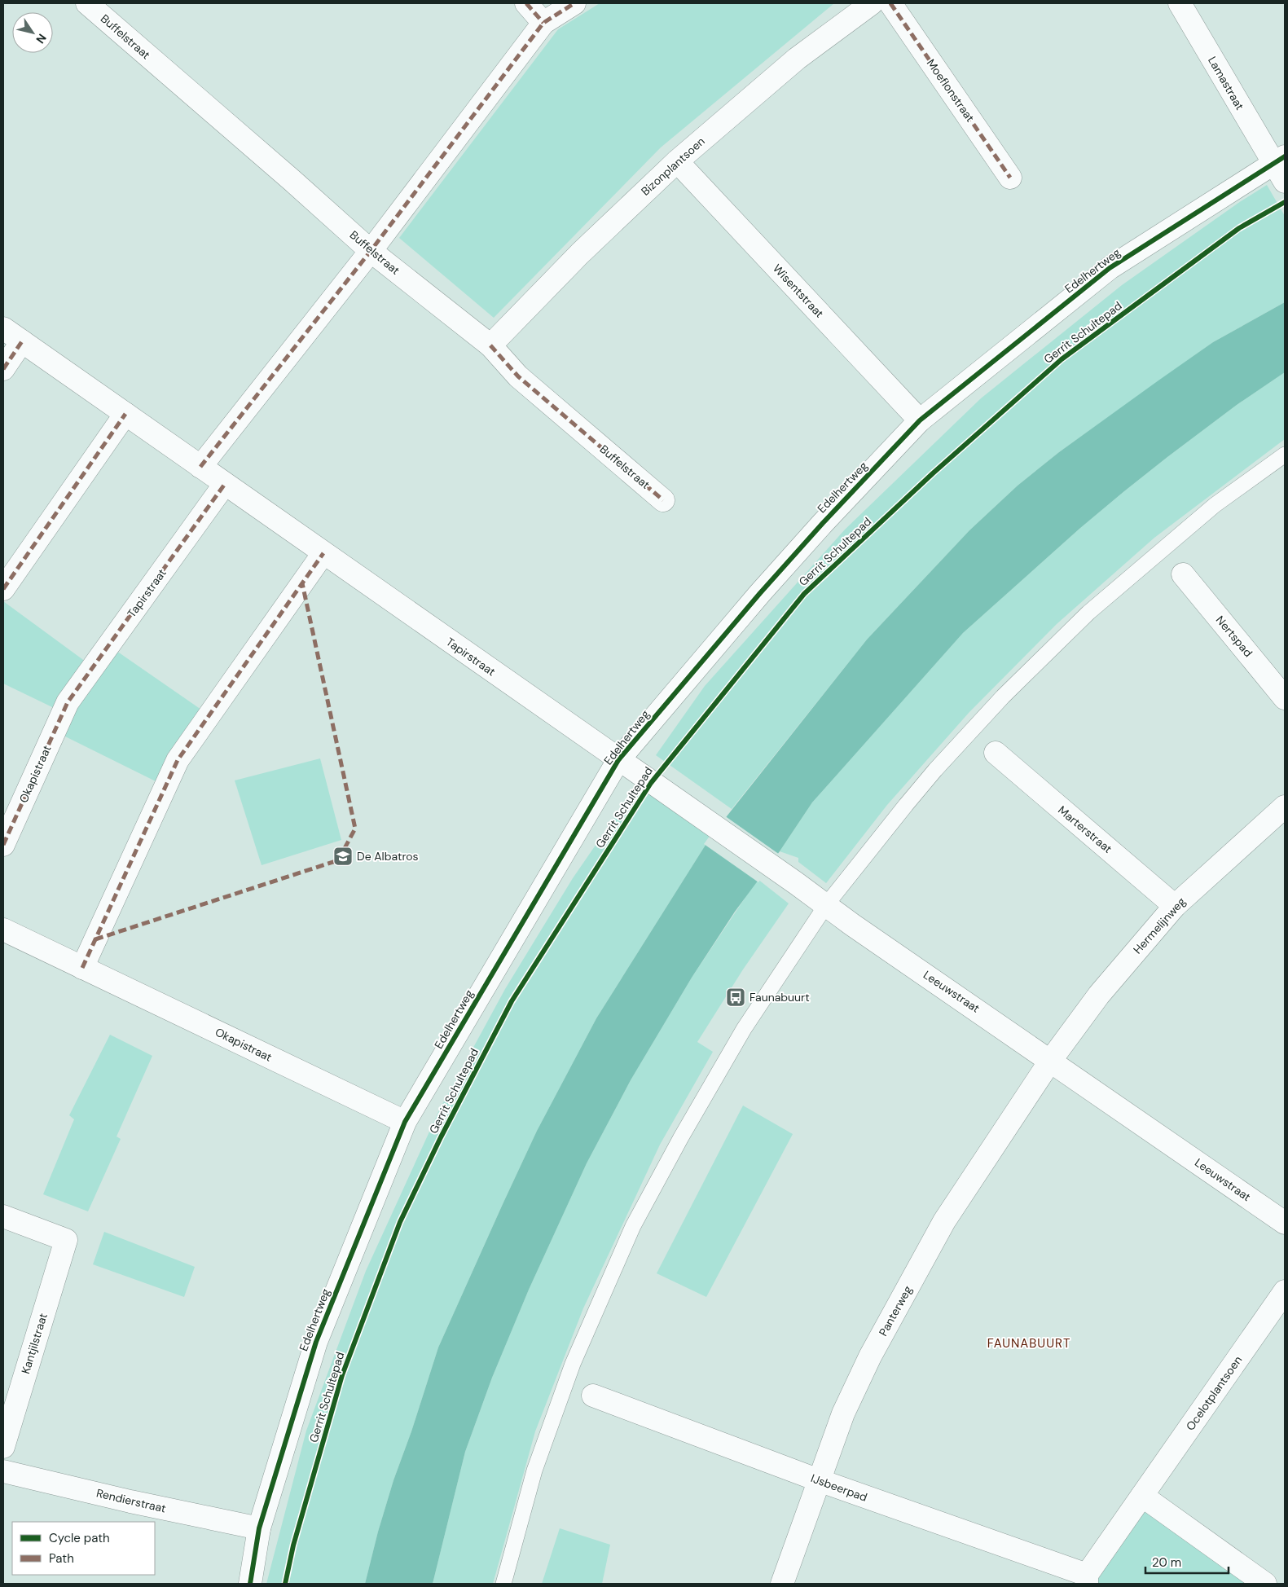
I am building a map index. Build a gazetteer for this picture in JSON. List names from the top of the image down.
{
  "streets": {
    "street": [
      "Buffelstraat",
      "Lamastraat",
      "Moeflonstraat",
      "Bizonplantsoen",
      "Edelhertweg",
      "Wisentstraat",
      "Tapirstraat",
      "Nertspad",
      "Okapistraat",
      "Marterstraat",
      "Hermelijnweg",
      "Leeuwstraat",
      "Panterweg",
      "Kantjilstraat",
      "Ocelotplantsoen",
      "IJsbeerpad",
      "Rendierstraat"
    ],
    "cycle path": ["Gerrit Schultepad"]
  },
  "crossings": [
    ["Buffelstraat", "Bizonplantsoen"],
    ["Lamastraat", "Edelhertweg"],
    ["Bizonplantsoen", "Wisentstraat"],
    ["Edelhertweg", "Wisentstraat"],
    ["Edelhertweg", "Tapirstraat"],
    ["Edelhertweg", "Okapistraat"],
    ["Edelhertweg", "Leeuwstraat"],
    ["Edelhertweg", "Rendierstraat"],
    ["Tapirstraat", "Okapistraat"],
    ["Tapirstraat", "Leeuwstraat"],
    ["Marterstraat", "Hermelijnweg"],
    ["Hermelijnweg", "Leeuwstraat"],
    ["Hermelijnweg", "Panterweg"],
    ["Leeuwstraat", "Panterweg"],
    ["Panterweg", "IJsbeerpad"],
    ["Ocelotplantsoen", "IJsbeerpad"]
  ],
  "districts": ["FAUNABUURT"],
  "places": {
    "school or university": ["De Albatros"],
    "bus stop": ["Faunabuurt"]
  },
  "legend": ["Cycle path", "Path"],
  "scale_bar": "20 m",
  "north": "bottom right"
}
